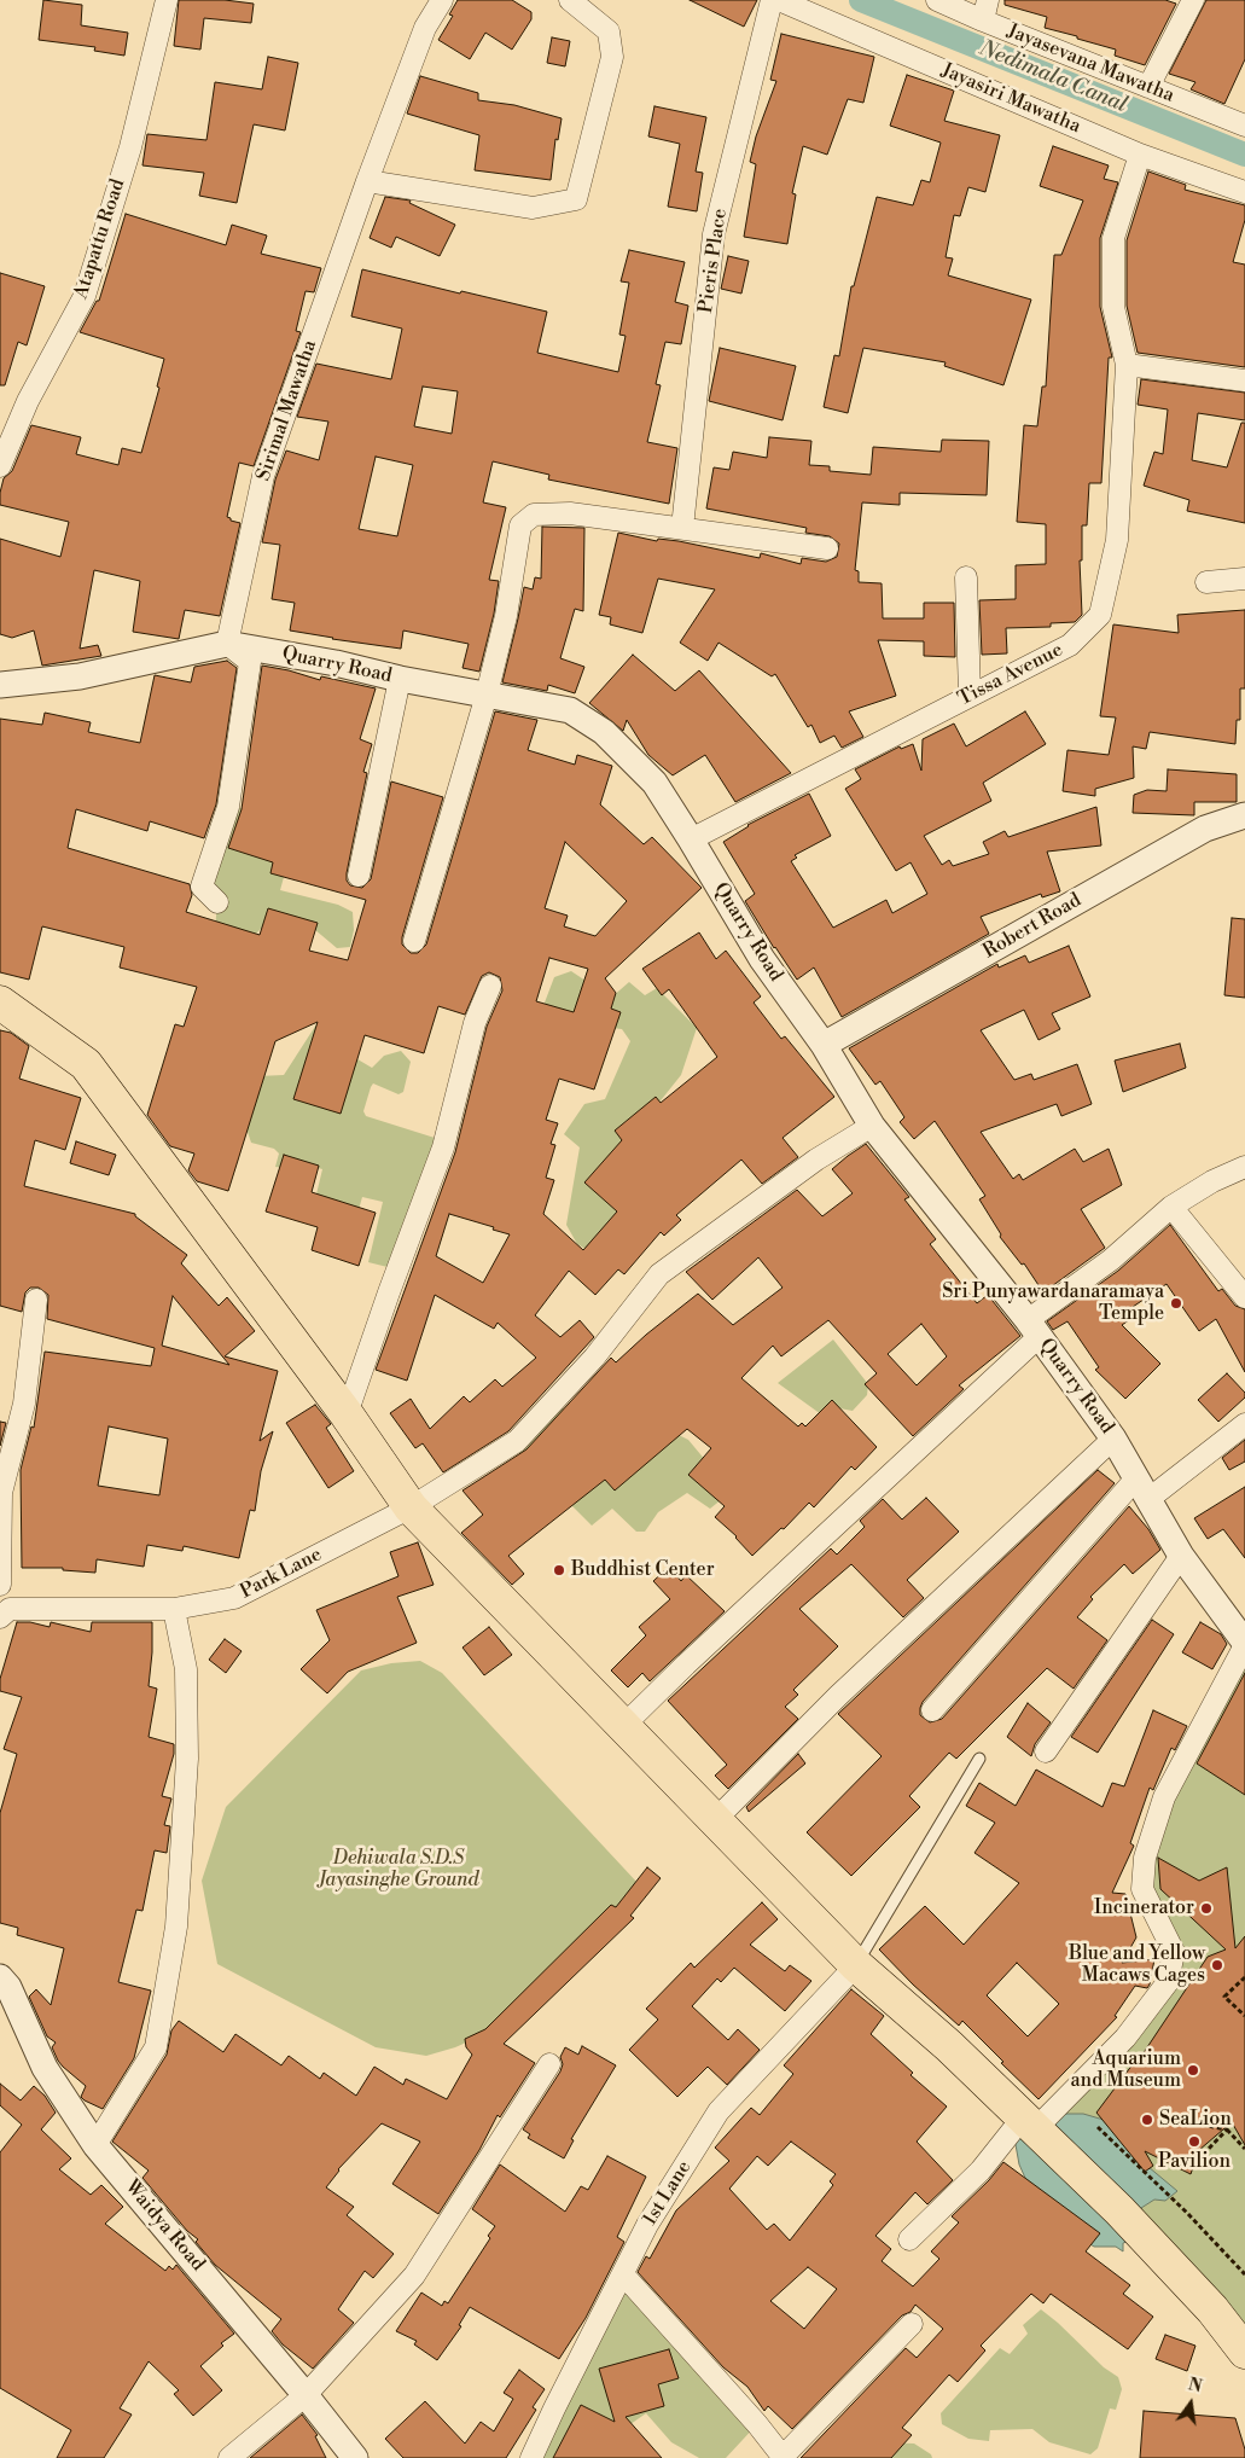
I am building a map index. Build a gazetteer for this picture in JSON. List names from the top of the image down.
{
  "streets": {
    "street": [
      "Jayasevana Mawatha",
      "Jayasiri Mawatha",
      "Atapattu Road",
      "Pieris Place",
      "Sirimal Mawatha",
      "Quarry Road",
      "Tissa Avenue",
      "Robert Road",
      "Park Lane",
      "1st Lane",
      "Waidya Road"
    ]
  },
  "crossings": [
    ["Jayasiri Mawatha", "Tissa Avenue"],
    ["Sirimal Mawatha", "Quarry Road"],
    ["Quarry Road", "Tissa Avenue"],
    ["Quarry Road", "Robert Road"],
    ["Quarry Road", "Park Lane"]
  ],
  "water": ["Nedimala Canal"],
  "parks": ["Dehiwala S.D.S Jayasinghe Ground"],
  "places": [
    "Sri Punyawardanaramaya Temple",
    "Buddhist Center",
    "Incinerator",
    "Blue and Yellow Macaws Cages",
    "Aquarium and Museum",
    "SeaLion",
    "Pavilion"
  ],
  "north": "top"
}
